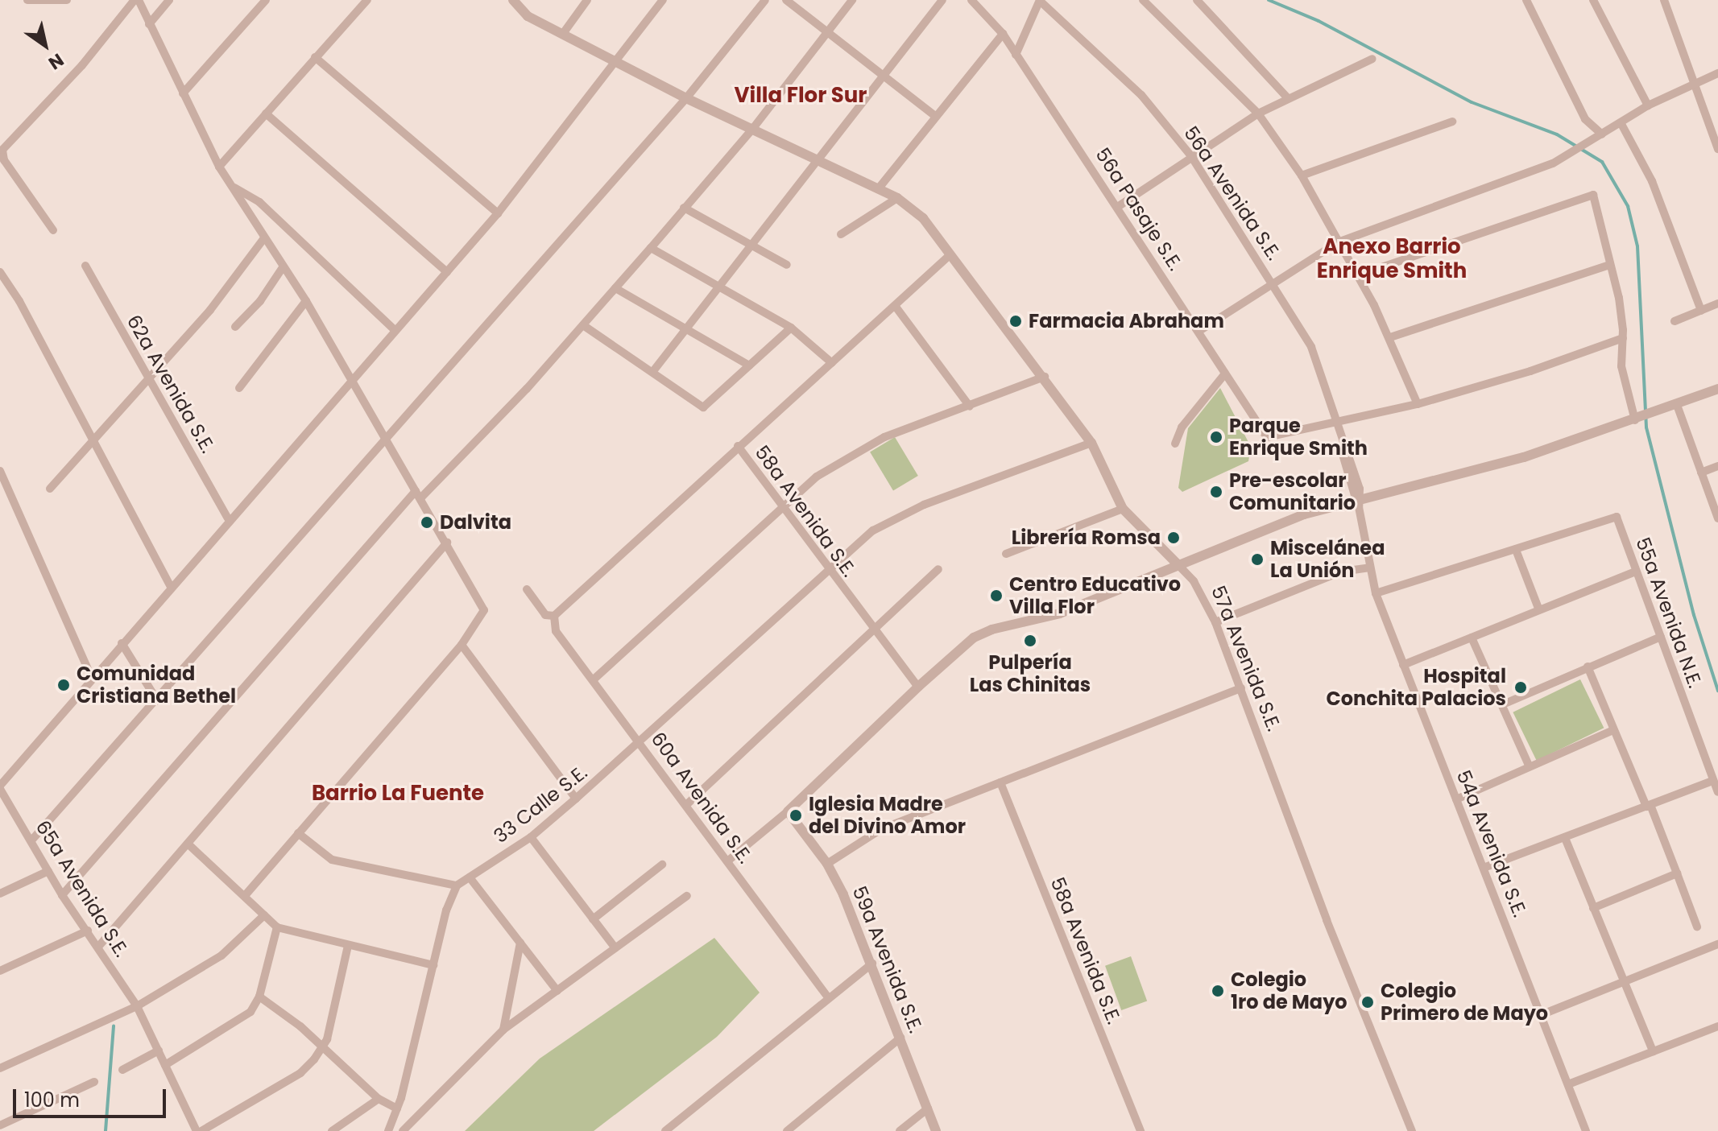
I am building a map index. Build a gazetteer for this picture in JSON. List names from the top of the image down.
{
  "streets": {
    "street": [
      "56a Avenida S.E.",
      "56a Pasaje S.E.",
      "62a Avenida S.E.",
      "58a Avenida S.E.",
      "55a Avenida N.E.",
      "57a Avenida S.E.",
      "60a Avenida S.E.",
      "33 Calle S.E.",
      "54a Avenida S.E.",
      "65a Avenida S.E.",
      "59a Avenida S.E."
    ]
  },
  "crossings": [
    ["56a Avenida S.E.", "56a Pasaje S.E."],
    ["56a Avenida S.E.", "54a Avenida S.E."],
    ["58a Avenida S.E.", "33 Calle S.E."],
    ["57a Avenida S.E.", "33 Calle S.E."],
    ["60a Avenida S.E.", "33 Calle S.E."]
  ],
  "districts": ["Villa Flor Sur", "Anexo Barrio Enrique Smith", "Barrio La Fuente"],
  "places": [
    "Farmacia Abraham",
    "Parque Enrique Smith",
    "Pre-escolar Comunitario",
    "Dalvita",
    "Librería Romsa",
    "Miscelánea La Unión",
    "Centro Educativo Villa Flor",
    "Pulpería Las Chinitas",
    "Comunidad Cristiana Bethel",
    "Hospital Conchita Palacios",
    "Iglesia Madre del Divino Amor",
    "Colegio 1ro de Mayo",
    "Colegio Primero de Mayo"
  ],
  "scale_bar": "100 m",
  "north": "bottom right"
}
